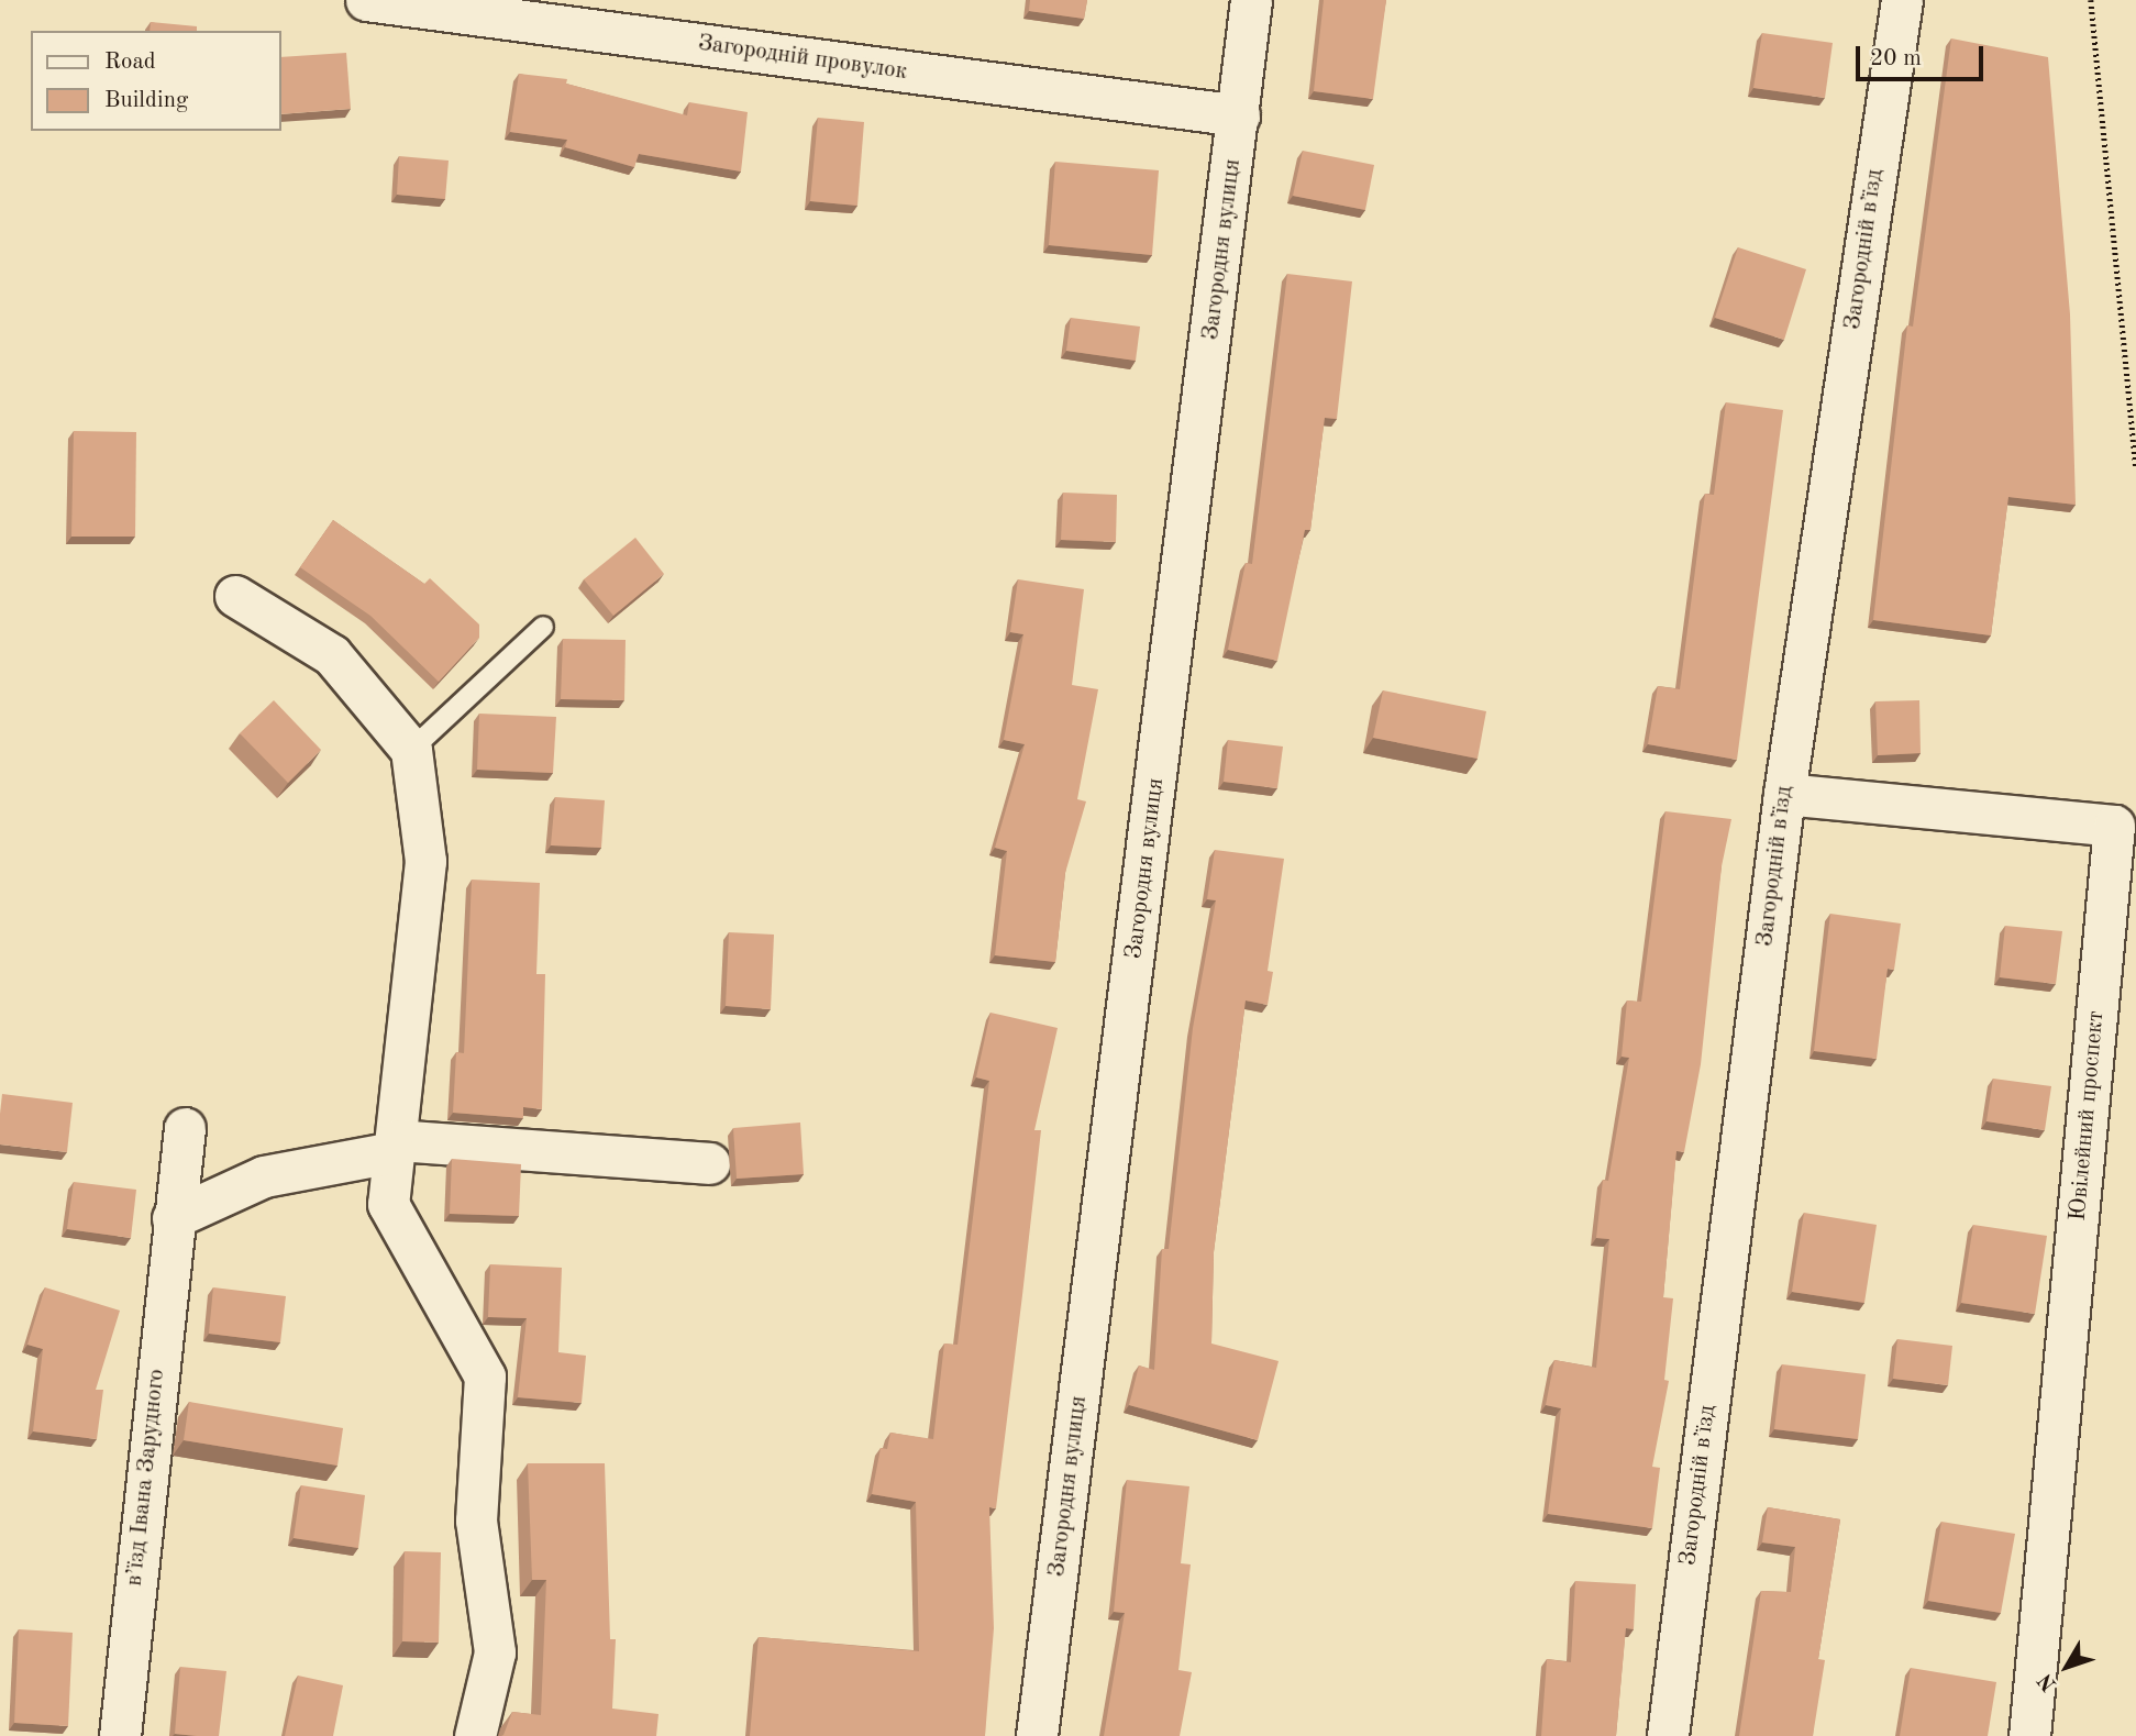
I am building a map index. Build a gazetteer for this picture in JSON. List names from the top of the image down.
{
  "streets": {
    "street": [
      "Загородній провулок",
      "Загородня вулиця",
      "Загородній вʼїзд",
      "Ювілейний проспект",
      "в’їзд Івана Зарудного"
    ]
  },
  "crossings": [
    ["Загородній провулок", "Загородня вулиця"],
    ["Загородній вʼїзд", "Ювілейний проспект"]
  ],
  "legend": ["Road", "Building"],
  "scale_bar": "20 m",
  "north": "bottom left"
}
